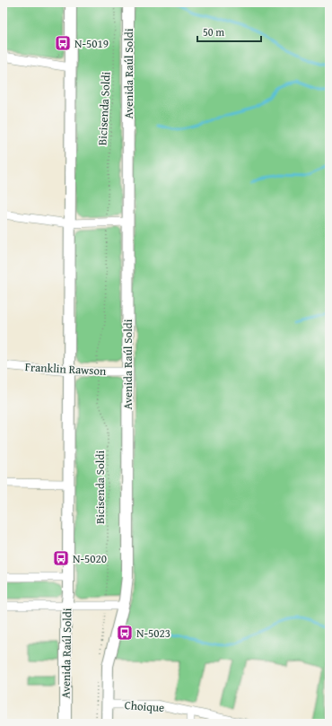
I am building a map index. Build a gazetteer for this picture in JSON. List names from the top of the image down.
{
  "streets": {
    "main road": ["Avenida Raúl Soldi"],
    "street": ["Franklin Rawson", "Choique"],
    "path": ["Bicisenda Soldi"]
  },
  "crossings": [
    ["Avenida Raúl Soldi", "Franklin Rawson"],
    ["Avenida Raúl Soldi", "Choique"]
  ],
  "places": {
    "bus stop": ["N-5019", "N-5020", "N-5023"]
  },
  "scale_bar": "50 m"
}
